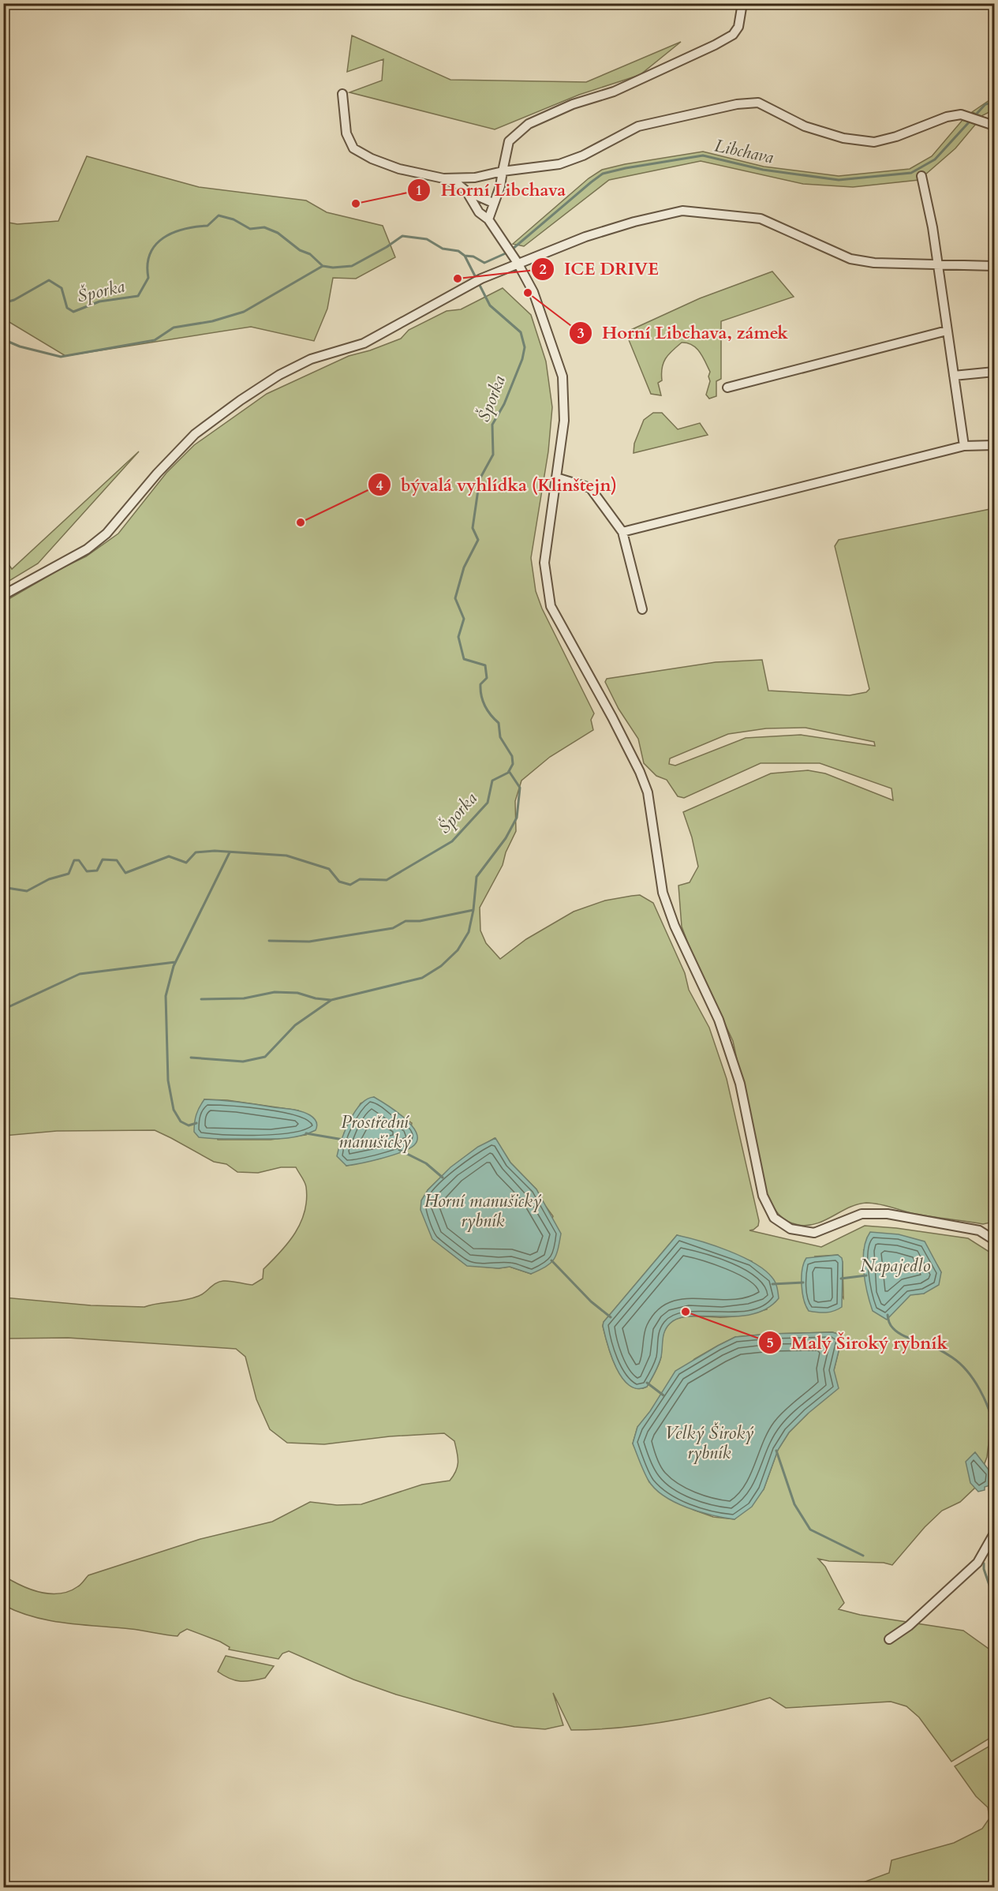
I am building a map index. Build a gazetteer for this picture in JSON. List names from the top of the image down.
{
  "water": [
    "Libchava",
    "Šporka",
    "Prostřední manušický",
    "Horní manušický rybník",
    "Napajedlo",
    "Velký Široký rybník"
  ],
  "places": [
    "Horní Libchava",
    "ICE DRIVE",
    "Horní Libchava, zámek",
    "bývalá vyhlídka (Klinštejn)",
    "Malý Široký rybník"
  ]
}
